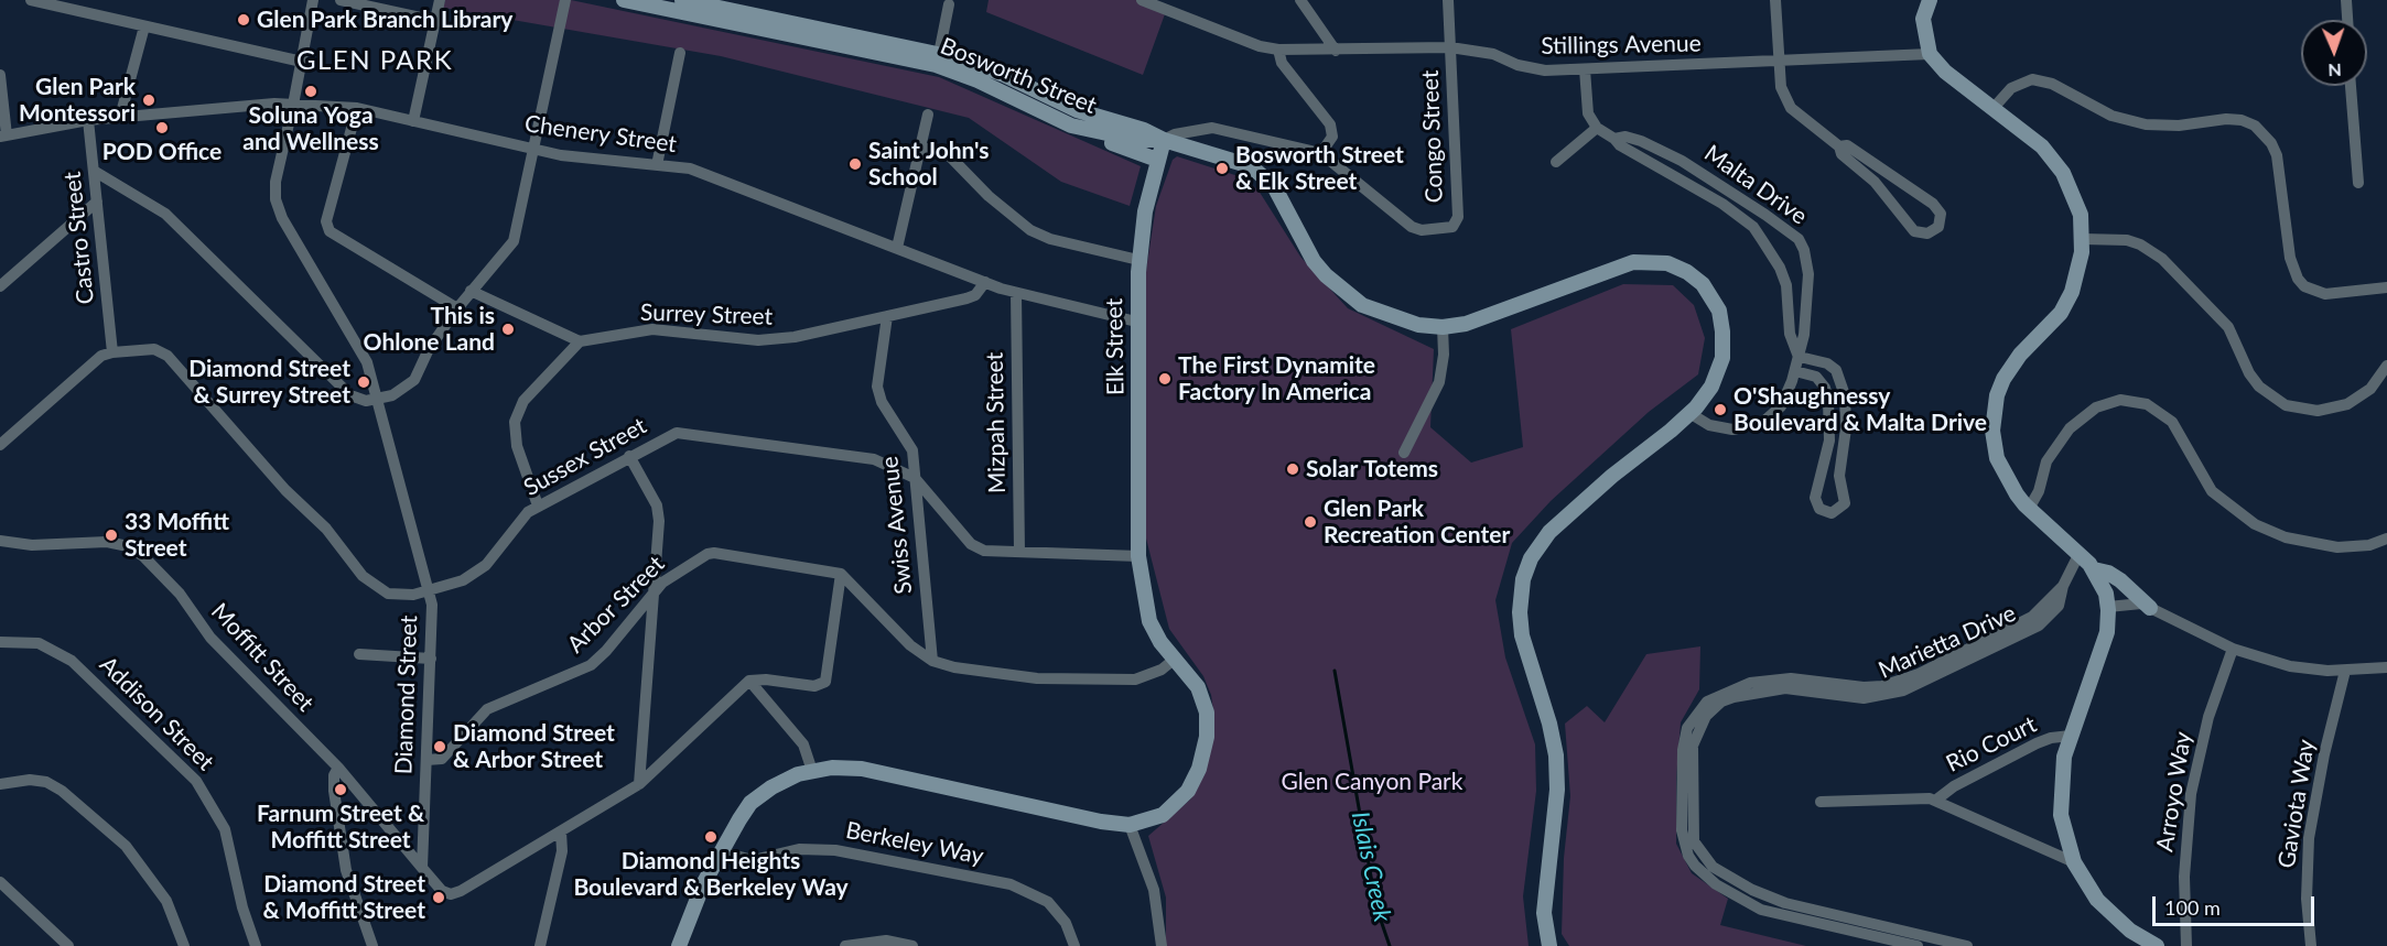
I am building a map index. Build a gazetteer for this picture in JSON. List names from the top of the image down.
{
  "streets": {
    "main road": ["Bosworth Street", "Elk Street"],
    "street": [
      "Stillings Avenue",
      "Chenery Street",
      "Congo Street",
      "Malta Drive",
      "Castro Street",
      "Surrey Street",
      "Mizpah Street",
      "Sussex Street",
      "Swiss Avenue",
      "Arbor Street",
      "Marietta Drive",
      "Moffitt Street",
      "Diamond Street",
      "Addison Street",
      "Rio Court",
      "Arroyo Way",
      "Gaviota Way",
      "Berkeley Way"
    ]
  },
  "crossings": [
    ["Stillings Avenue", "Congo Street"],
    ["Bosworth Street", "Congo Street"],
    ["Bosworth Street", "Malta Drive"],
    ["Bosworth Street", "Elk Street"],
    ["Chenery Street", "Castro Street"],
    ["Chenery Street", "Surrey Street"],
    ["Chenery Street", "Elk Street"],
    ["Chenery Street", "Mizpah Street"],
    ["Chenery Street", "Diamond Street"],
    ["Congo Street", "Elk Street"],
    ["Castro Street", "Sussex Street"],
    ["Surrey Street", "Swiss Avenue"],
    ["Elk Street", "Sussex Street"],
    ["Mizpah Street", "Sussex Street"],
    ["Sussex Street", "Swiss Avenue"],
    ["Sussex Street", "Diamond Street"],
    ["Arbor Street", "Diamond Street"],
    ["Moffitt Street", "Diamond Street"]
  ],
  "districts": ["GLEN PARK"],
  "water": ["Islais Creek"],
  "parks": ["Glen Canyon Park"],
  "places": [
    "Glen Park Branch Library",
    "Soluna Yoga and Wellness",
    "Glen Park Montessori",
    "POD Office",
    "Saint John's School",
    "Bosworth Street & Elk Street",
    "This is Ohlone Land",
    "The First Dynamite Factory In America",
    "Diamond Street & Surrey Street",
    "O'Shaughnessy Boulevard & Malta Drive",
    "Solar Totems",
    "Glen Park Recreation Center",
    "33 Moffitt Street",
    "Diamond Street & Arbor Street",
    "Farnum Street & Moffitt Street",
    "Diamond Heights Boulevard & Berkeley Way",
    "Diamond Street & Moffitt Street"
  ],
  "scale_bar": "100 m",
  "north": "bottom"
}
